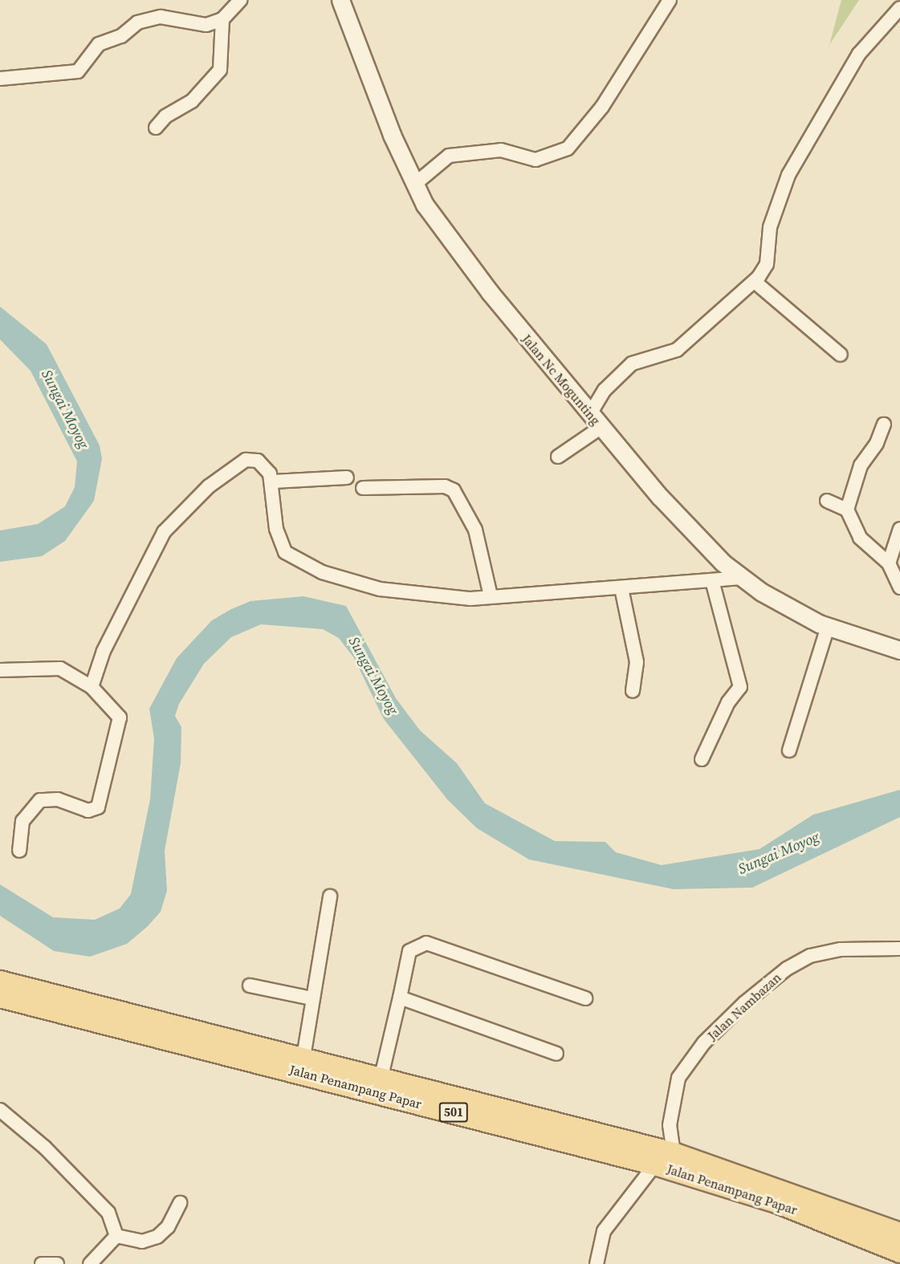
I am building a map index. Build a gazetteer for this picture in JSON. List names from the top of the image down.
{
  "streets": {
    "main road": ["Jalan Penampang Papar", "501"],
    "street": ["Jalan Nc Mogunting", "Jalan Nambazan"]
  },
  "crossings": [
    ["Jalan Nambazan", "Jalan Penampang Papar"]
  ],
  "water": ["Sungai Moyog"]
}
